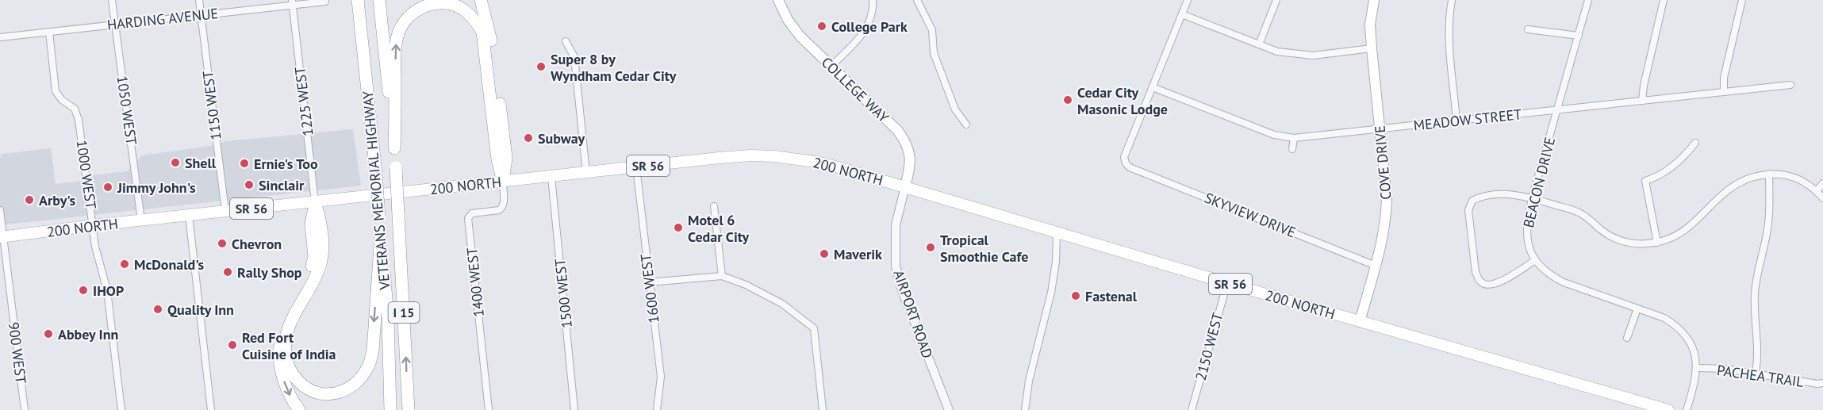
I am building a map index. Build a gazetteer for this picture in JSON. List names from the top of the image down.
{
  "streets": {
    "highway": ["VETERANS MEMORIAL HIGHWAY", "I 15"],
    "main road": [
      "COLLEGE WAY",
      "COVE DRIVE",
      "SR 56",
      "200 NORTH"
    ],
    "street": [
      "HARDING AVENUE",
      "1225 WEST",
      "1150 WEST",
      "1050 WEST",
      "MEADOW STREET",
      "1000 WEST",
      "BEACON DRIVE",
      "SKYVIEW DRIVE",
      "1400 WEST",
      "1600 WEST",
      "1500 WEST",
      "AIRPORT ROAD",
      "2150 WEST",
      "900 WEST",
      "PACHEA TRAIL"
    ]
  },
  "crossings": [
    ["HARDING AVENUE", "1225 WEST"],
    ["HARDING AVENUE", "1150 WEST"],
    ["HARDING AVENUE", "1050 WEST"],
    ["HARDING AVENUE", "1000 WEST"],
    ["COLLEGE WAY", "200 NORTH"],
    ["COLLEGE WAY", "AIRPORT ROAD"],
    ["1225 WEST", "200 NORTH"],
    ["1150 WEST", "200 NORTH"],
    ["1050 WEST", "200 NORTH"],
    ["MEADOW STREET", "COVE DRIVE"],
    ["MEADOW STREET", "BEACON DRIVE"],
    ["MEADOW STREET", "SKYVIEW DRIVE"],
    ["COVE DRIVE", "200 NORTH"],
    ["COVE DRIVE", "SKYVIEW DRIVE"],
    ["200 NORTH", "1000 WEST"],
    ["200 NORTH", "1400 WEST"],
    ["200 NORTH", "1600 WEST"],
    ["200 NORTH", "1500 WEST"],
    ["200 NORTH", "AIRPORT ROAD"],
    ["200 NORTH", "2150 WEST"],
    ["200 NORTH", "900 WEST"],
    ["BEACON DRIVE", "PACHEA TRAIL"]
  ],
  "places": [
    "College Park",
    "Super 8 by Wyndham Cedar City",
    "Cedar City Masonic Lodge",
    "Subway",
    "Shell",
    "Ernie's Too",
    "Sinclair",
    "Jimmy John's",
    "Arby's",
    "Motel 6 Cedar City",
    "Chevron",
    "Tropical Smoothie Cafe",
    "Maverik",
    "McDonald's",
    "Rally Shop",
    "IHOP",
    "Fastenal",
    "Quality Inn",
    "Abbey Inn",
    "Red Fort Cuisine of India"
  ]
}
